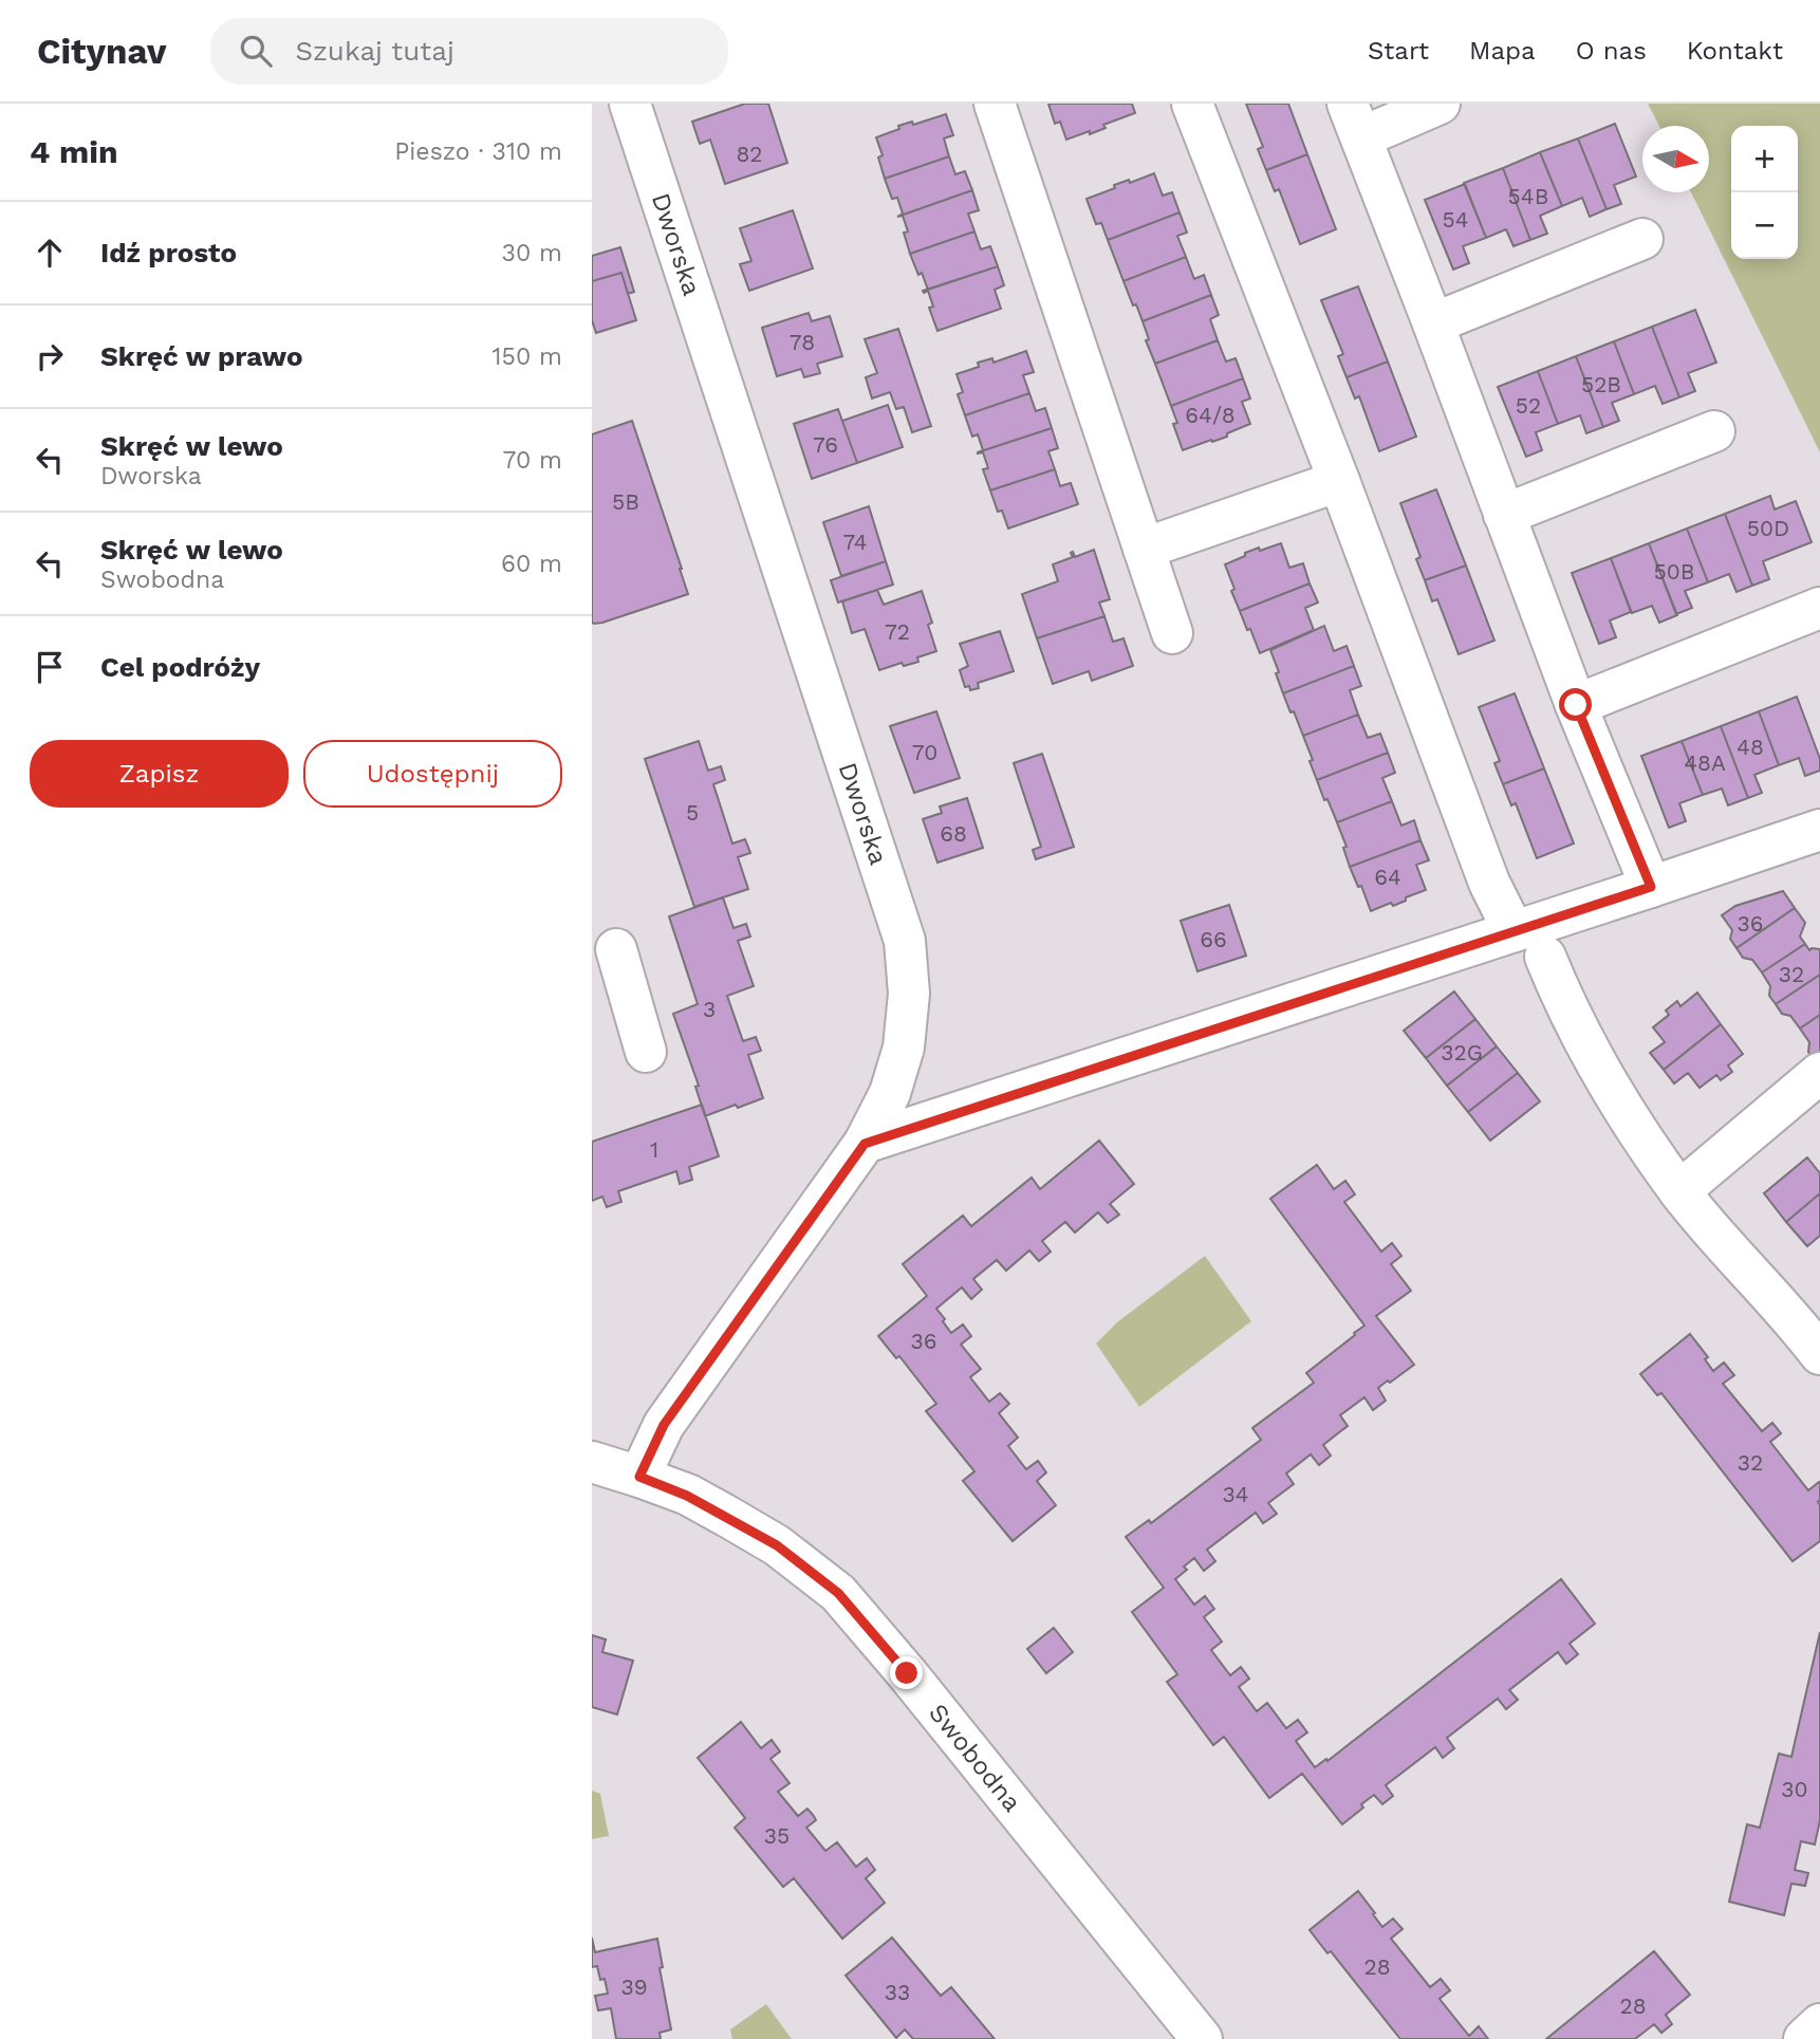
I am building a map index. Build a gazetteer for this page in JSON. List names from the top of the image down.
{
  "streets": {
    "street": ["Dworska", "Swobodna"]
  },
  "crossings": [
    ["Dworska", "Swobodna"]
  ],
  "house_numbers": [
    "82",
    "54B",
    "54",
    "78",
    "52B",
    "52",
    "64/8",
    "76",
    "5B",
    "50D",
    "74",
    "50B",
    "72",
    "48",
    "70",
    "48A",
    "5",
    "68",
    "64",
    "36",
    "66",
    "32",
    "3",
    "32G",
    "1",
    "36",
    "32",
    "34",
    "30",
    "35",
    "28",
    "39",
    "33",
    "28"
  ],
  "north": "right",
  "page": {
    "header": "Citynav",
    "search": "Szukaj tutaj",
    "nav": [
      "Start",
      "Mapa",
      "O nas",
      "Kontakt"
    ],
    "heading": ["4 min", "Pieszo · 310 m"],
    "map_buttons": ["+", "−"],
    "list": [
      ["Idź prosto", "30 m"],
      ["Skręć w prawo", "150 m"],
      ["Skręć w lewo", "Dworska", "70 m"],
      ["Skręć w lewo", "Swobodna", "60 m"],
      "Cel podróży"
    ],
    "buttons": ["Zapisz", "Udostępnij"]
  }
}
